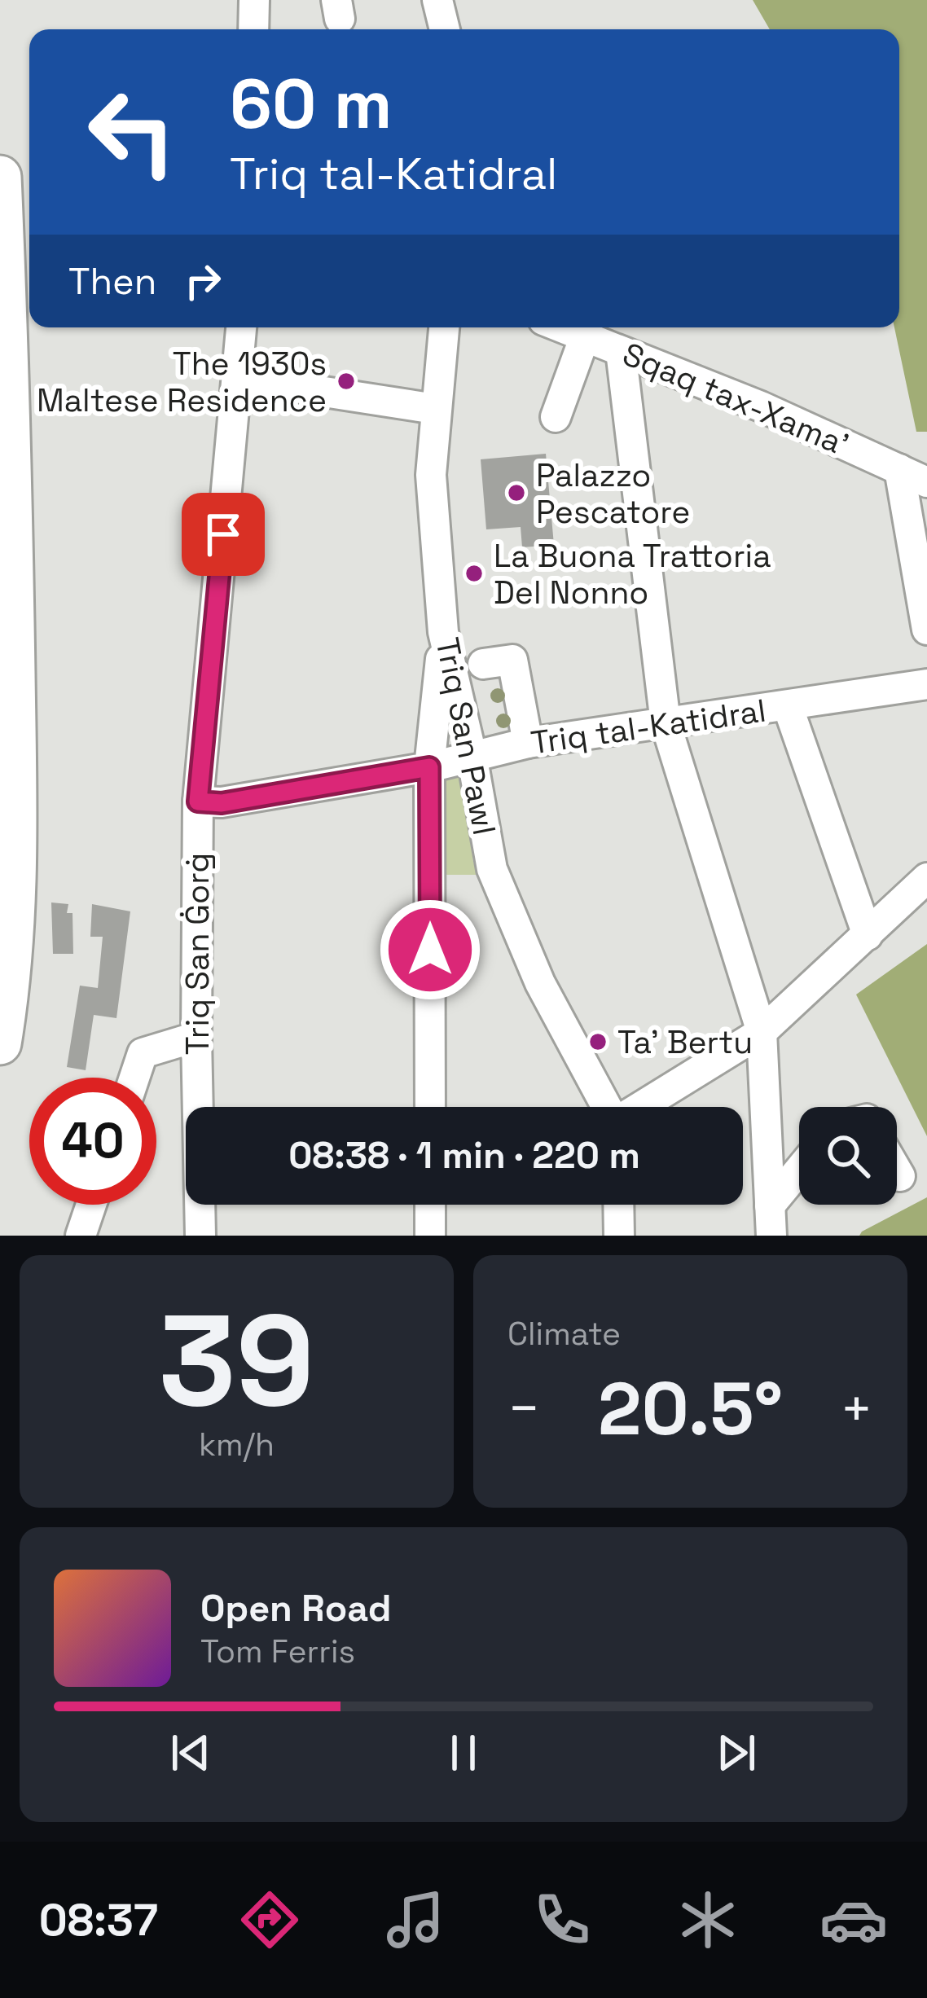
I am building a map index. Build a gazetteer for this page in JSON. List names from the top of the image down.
{
  "streets": {
    "street": [
      "Sqaq tax-Xama'",
      "Triq tal-Katidral",
      "Triq San Pawl",
      "Triq San Ġorġ"
    ]
  },
  "crossings": [
    ["Triq tal-Katidral", "Triq San Pawl"],
    ["Triq tal-Katidral", "Triq San Ġorġ"]
  ],
  "places": [
    "The 1930s Maltese Residence",
    "Palazzo Pescatore",
    "La Buona Trattoria Del Nonno",
    "Ta' Bertu"
  ],
  "page": {
    "turn": ["60 m", "Triq tal-Katidral"],
    "then": "Then",
    "limit": "40",
    "trip": "08:38 · 1 min · 220 m",
    "tile": [
      ["39", "km/h"],
      "Climate"
    ],
    "heat": ["−", "20.5°", "+"],
    "song": ["Open Road", "Tom Ferris"],
    "tabs": "08:37"
  }
}
